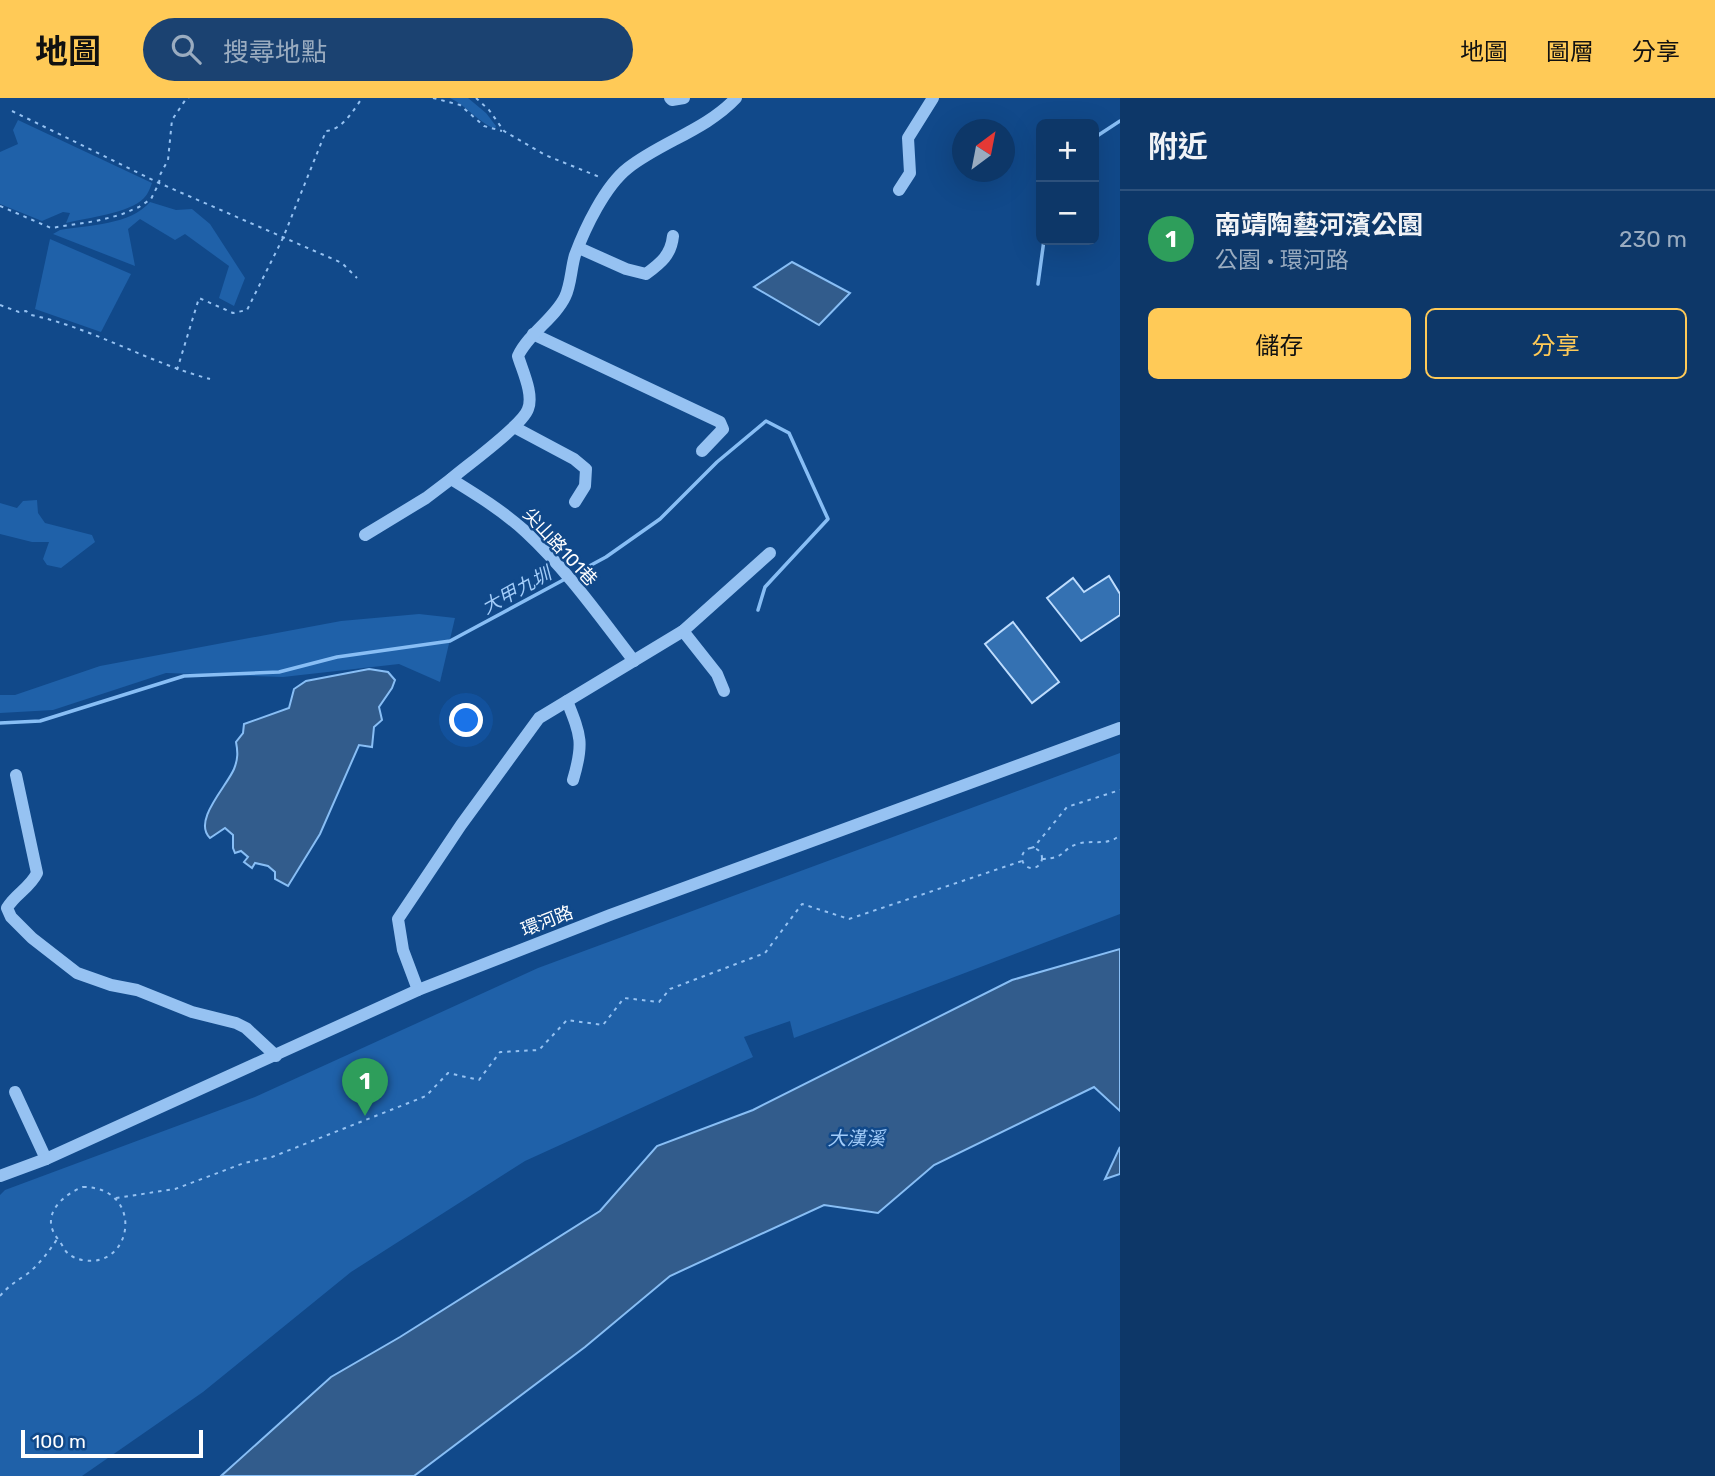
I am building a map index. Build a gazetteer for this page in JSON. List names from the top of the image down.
{
  "streets": {
    "street": ["尖山路101巷", "環河路"]
  },
  "water": ["大甲九圳", "大漢溪"],
  "scale_bar": "100 m",
  "north": "top right",
  "page": {
    "header": "地圖",
    "search": "搜尋地點",
    "nav": ["地圖", "圖層", "分享"],
    "heading": "附近",
    "map_buttons": ["+", "−"],
    "list": [
      {
        "mark": "1",
        "name": "南靖陶藝河濱公園",
        "note": "公園 · 環河路",
        "value": "230 m"
      }
    ],
    "buttons": ["儲存", "分享"],
    "pins": "1",
    "scale": "100 m"
  }
}
